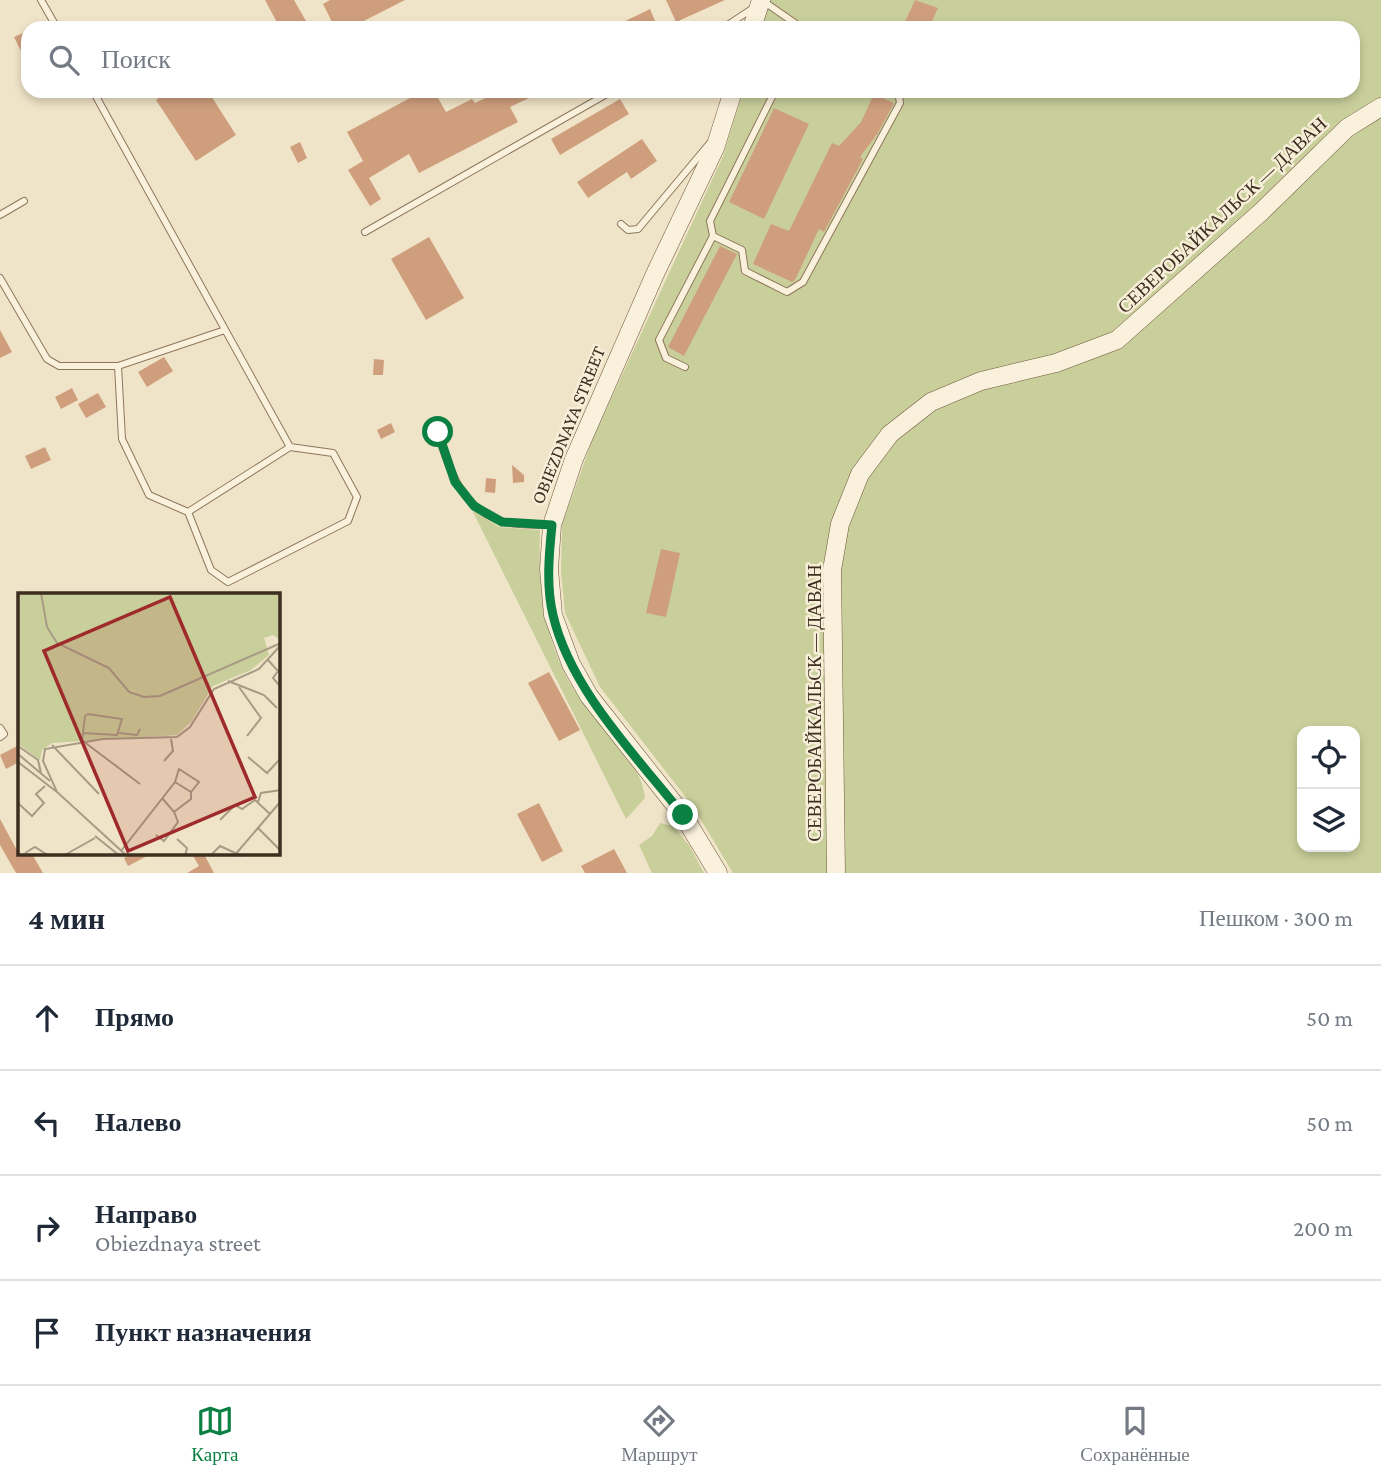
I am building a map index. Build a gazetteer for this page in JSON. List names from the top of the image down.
{
  "streets": {
    "main road": ["СЕВЕРОБАЙКАЛЬСК — ДАВАН", "OBIEZDNAYA STREET"]
  },
  "page": {
    "search": "Поиск",
    "heading": ["4 мин", "Пешком · 300 m"],
    "list": [
      ["Прямо", "50 m"],
      ["Налево", "50 m"],
      ["Направо", "Obiezdnaya street", "200 m"],
      "Пункт назначения"
    ],
    "nav": ["Карта", "Маршрут", "Сохранённые"]
  }
}
